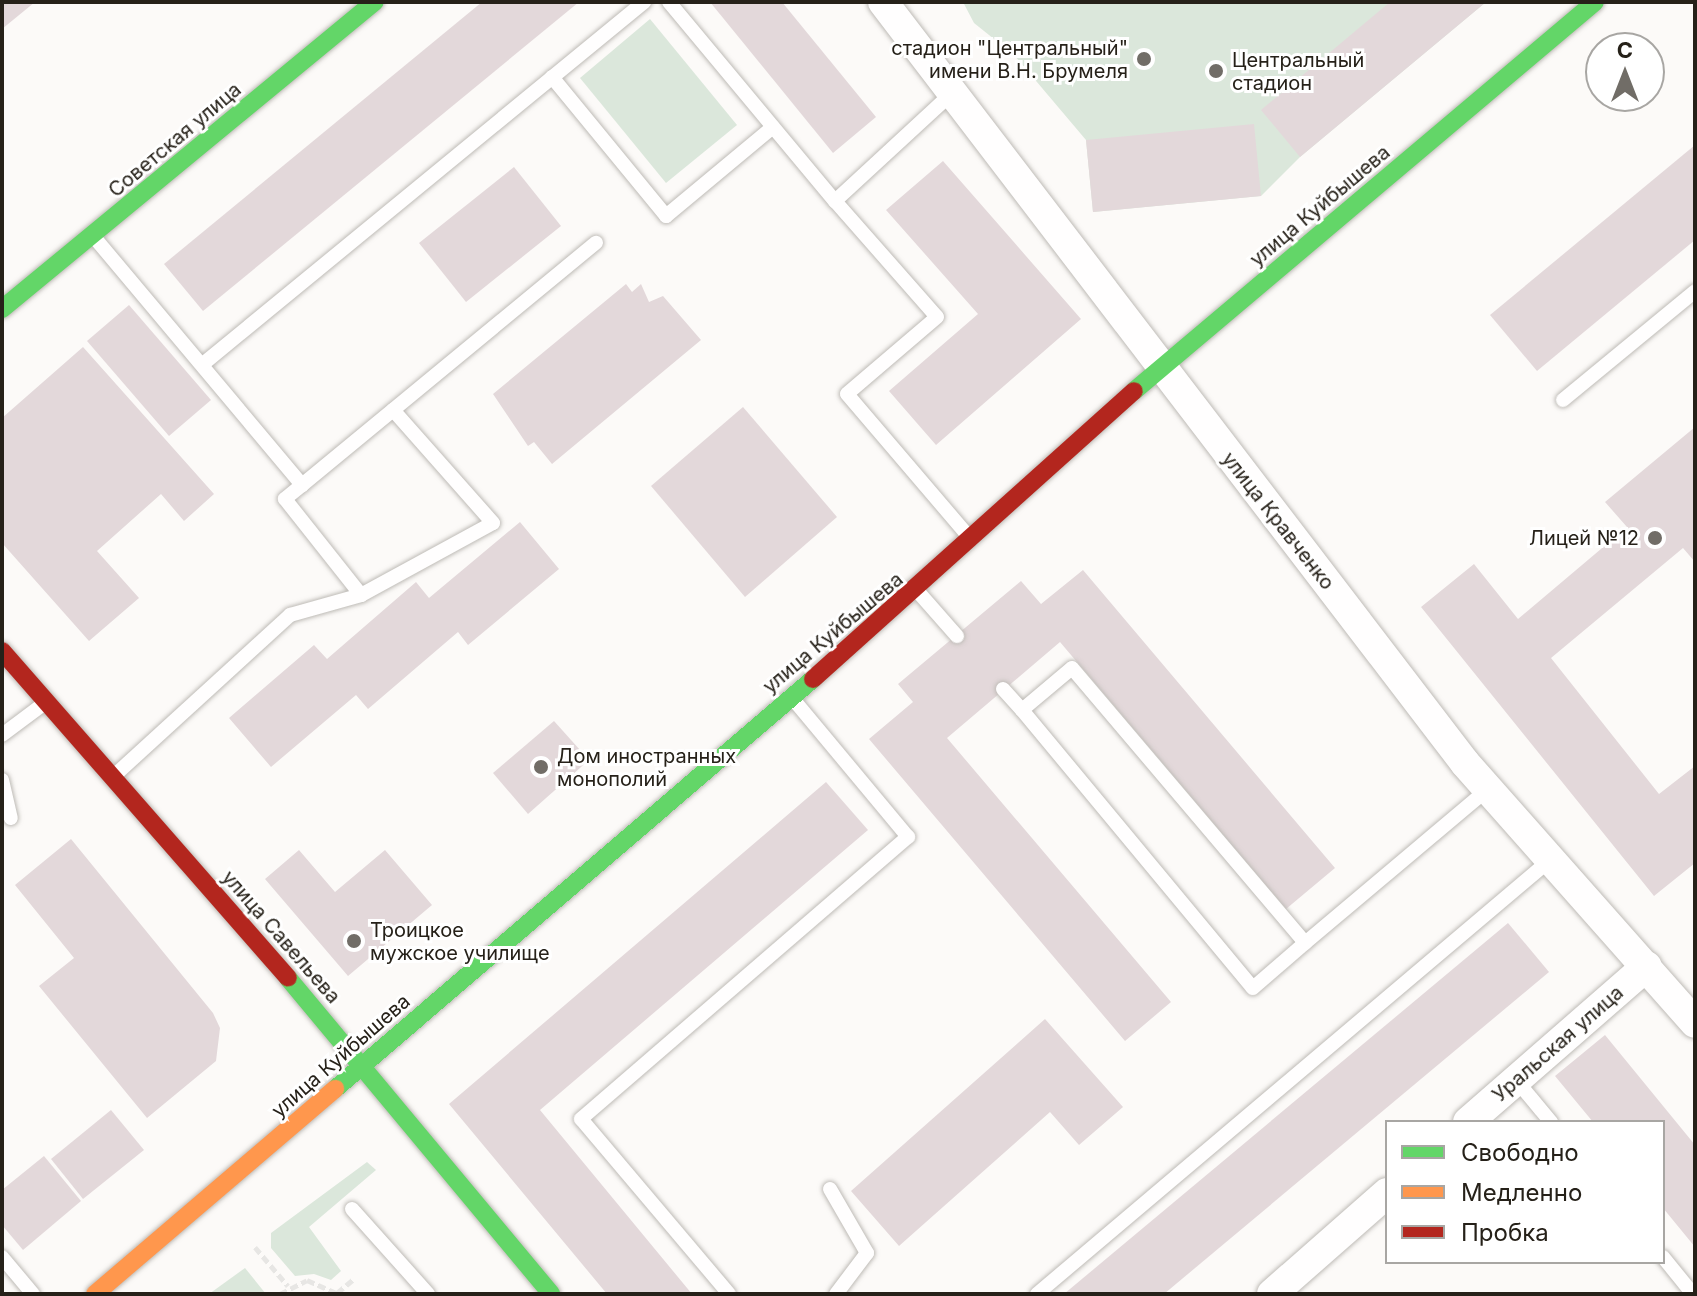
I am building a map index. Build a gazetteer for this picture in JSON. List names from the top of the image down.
{
  "streets": {
    "main road": ["Советская улица", "улица Куйбышева", "улица Савельева"],
    "street": ["улица Кравченко", "Уральская улица"]
  },
  "crossings": [
    ["улица Куйбышева", "улица Кравченко"],
    ["улица Куйбышева", "улица Савельева"],
    ["улица Кравченко", "Уральская улица"]
  ],
  "places": [
    "стадион \"Центральный\" имени В.Н. Брумеля",
    "Центральный стадион",
    "Лицей №12",
    "Дом иностранных монополий",
    "Троицкое мужское училище"
  ],
  "legend": ["Свободно", "Медленно", "Пробка"],
  "north": "top"
}
